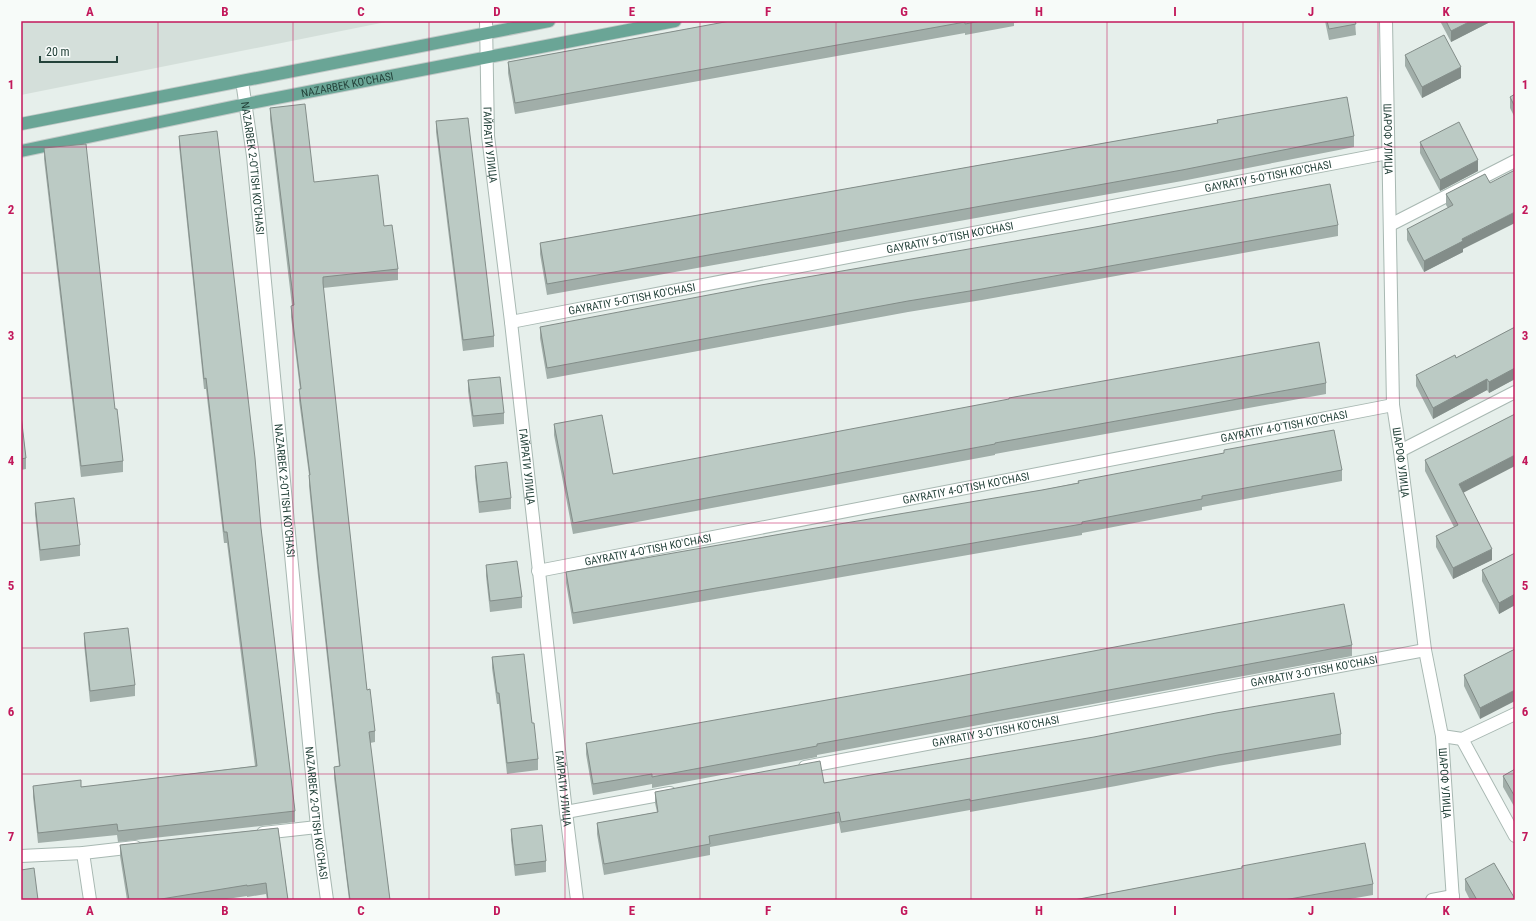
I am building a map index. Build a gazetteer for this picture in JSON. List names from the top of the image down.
{
  "streets": {
    "main road": ["NAZARBEK KO'CHASI"],
    "street": [
      "ШАРОФ УЛИЦА",
      "ГАЙРАТИ УЛИЦА",
      "NAZARBEK 2-O'TISH KO'CHASI",
      "GAYRATIY 5-O'TISH KO'CHASI",
      "GAYRATIY 4-O'TISH KO'CHASI",
      "GAYRATIY 3-O'TISH KO'CHASI"
    ]
  },
  "crossings": [
    ["NAZARBEK KO'CHASI", "ГАЙРАТИ УЛИЦА"],
    ["NAZARBEK KO'CHASI", "NAZARBEK 2-O'TISH KO'CHASI"],
    ["ШАРОФ УЛИЦА", "GAYRATIY 5-O'TISH KO'CHASI"],
    ["ШАРОФ УЛИЦА", "GAYRATIY 4-O'TISH KO'CHASI"],
    ["ШАРОФ УЛИЦА", "GAYRATIY 3-O'TISH KO'CHASI"],
    ["ГАЙРАТИ УЛИЦА", "GAYRATIY 5-O'TISH KO'CHASI"],
    ["ГАЙРАТИ УЛИЦА", "GAYRATIY 4-O'TISH KO'CHASI"]
  ],
  "scale_bar": "20 m",
  "grid": {
    "columns": [
      "A",
      "B",
      "C",
      "D",
      "E",
      "F",
      "G",
      "H",
      "I",
      "J",
      "K"
    ],
    "rows": [
      "1",
      "2",
      "3",
      "4",
      "5",
      "6",
      "7"
    ]
  }
}
